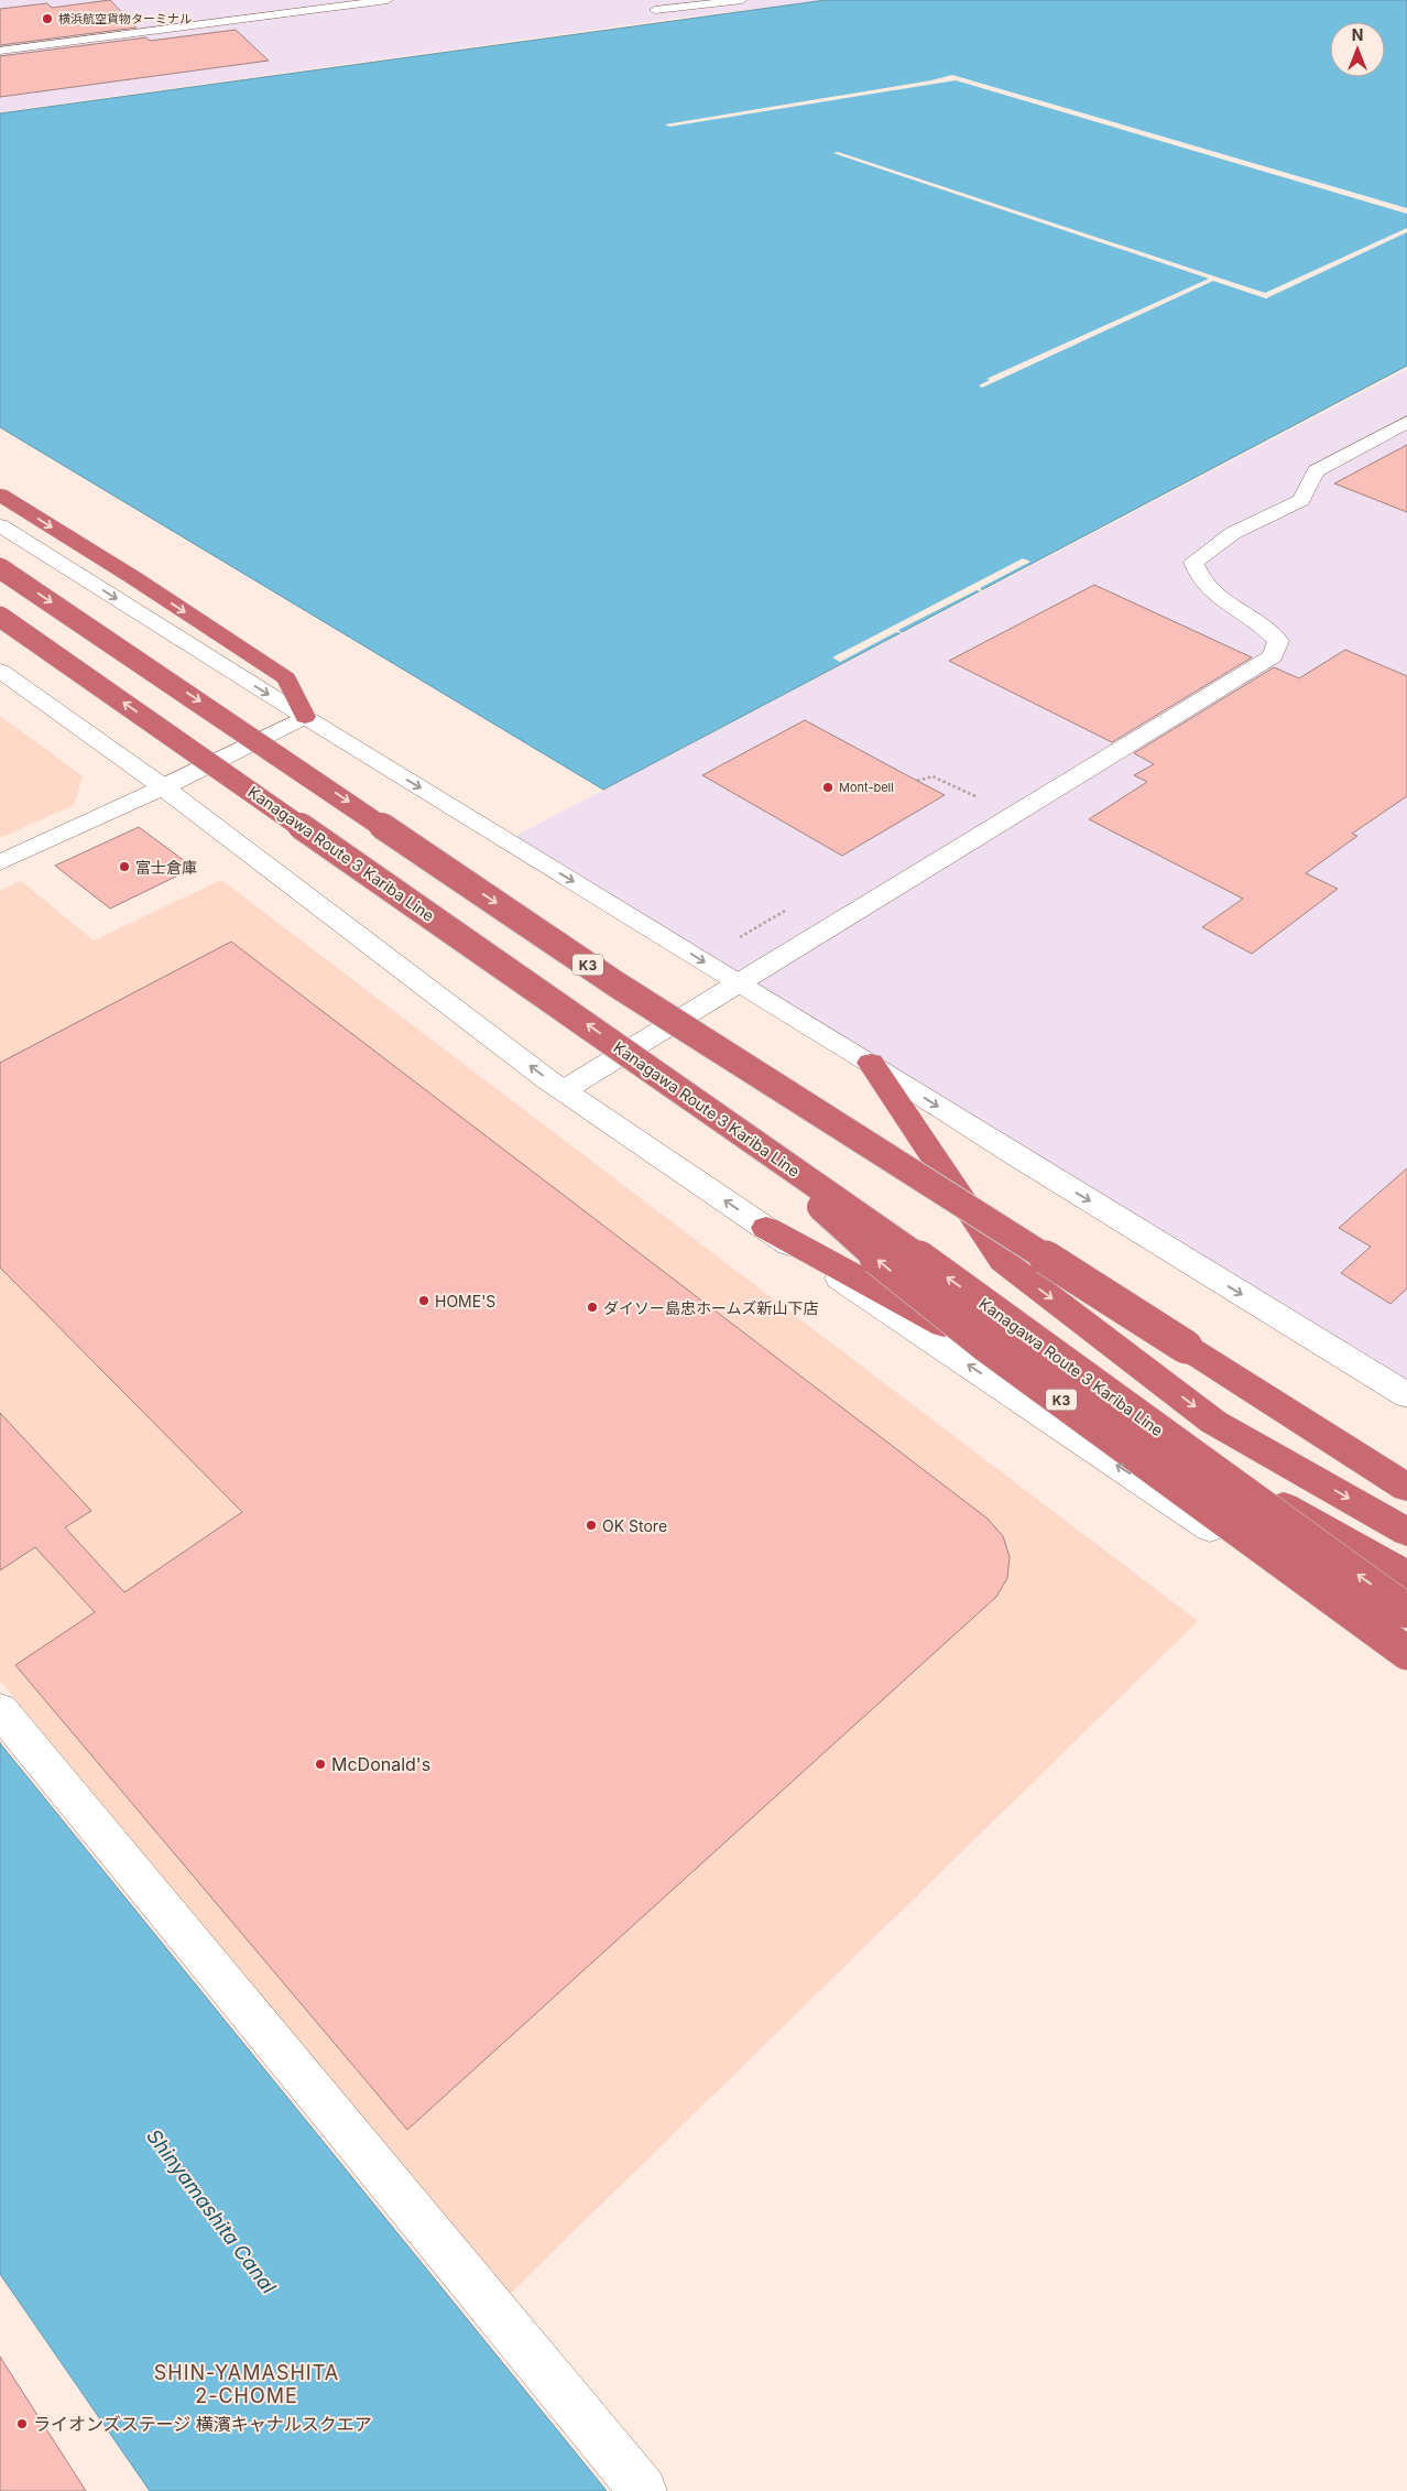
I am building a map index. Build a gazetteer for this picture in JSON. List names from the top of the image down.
{
  "streets": {
    "highway": ["Kanagawa Route 3 Kariba Line", "K3"]
  },
  "crossings": [
    ["Kanagawa Route 3 Kariba Line", "K3"]
  ],
  "districts": ["SHIN-YAMASHITA 2-CHOME"],
  "water": ["Shinyamashita Canal"],
  "places": [
    "横浜航空貨物ターミナル",
    "Mont-bell",
    "富士倉庫",
    "HOME'S",
    "ダイソー島忠ホームズ新山下店",
    "OK Store",
    "McDonald's",
    "ライオンズステージ 横濱キャナルスクエア"
  ],
  "north": "top"
}
